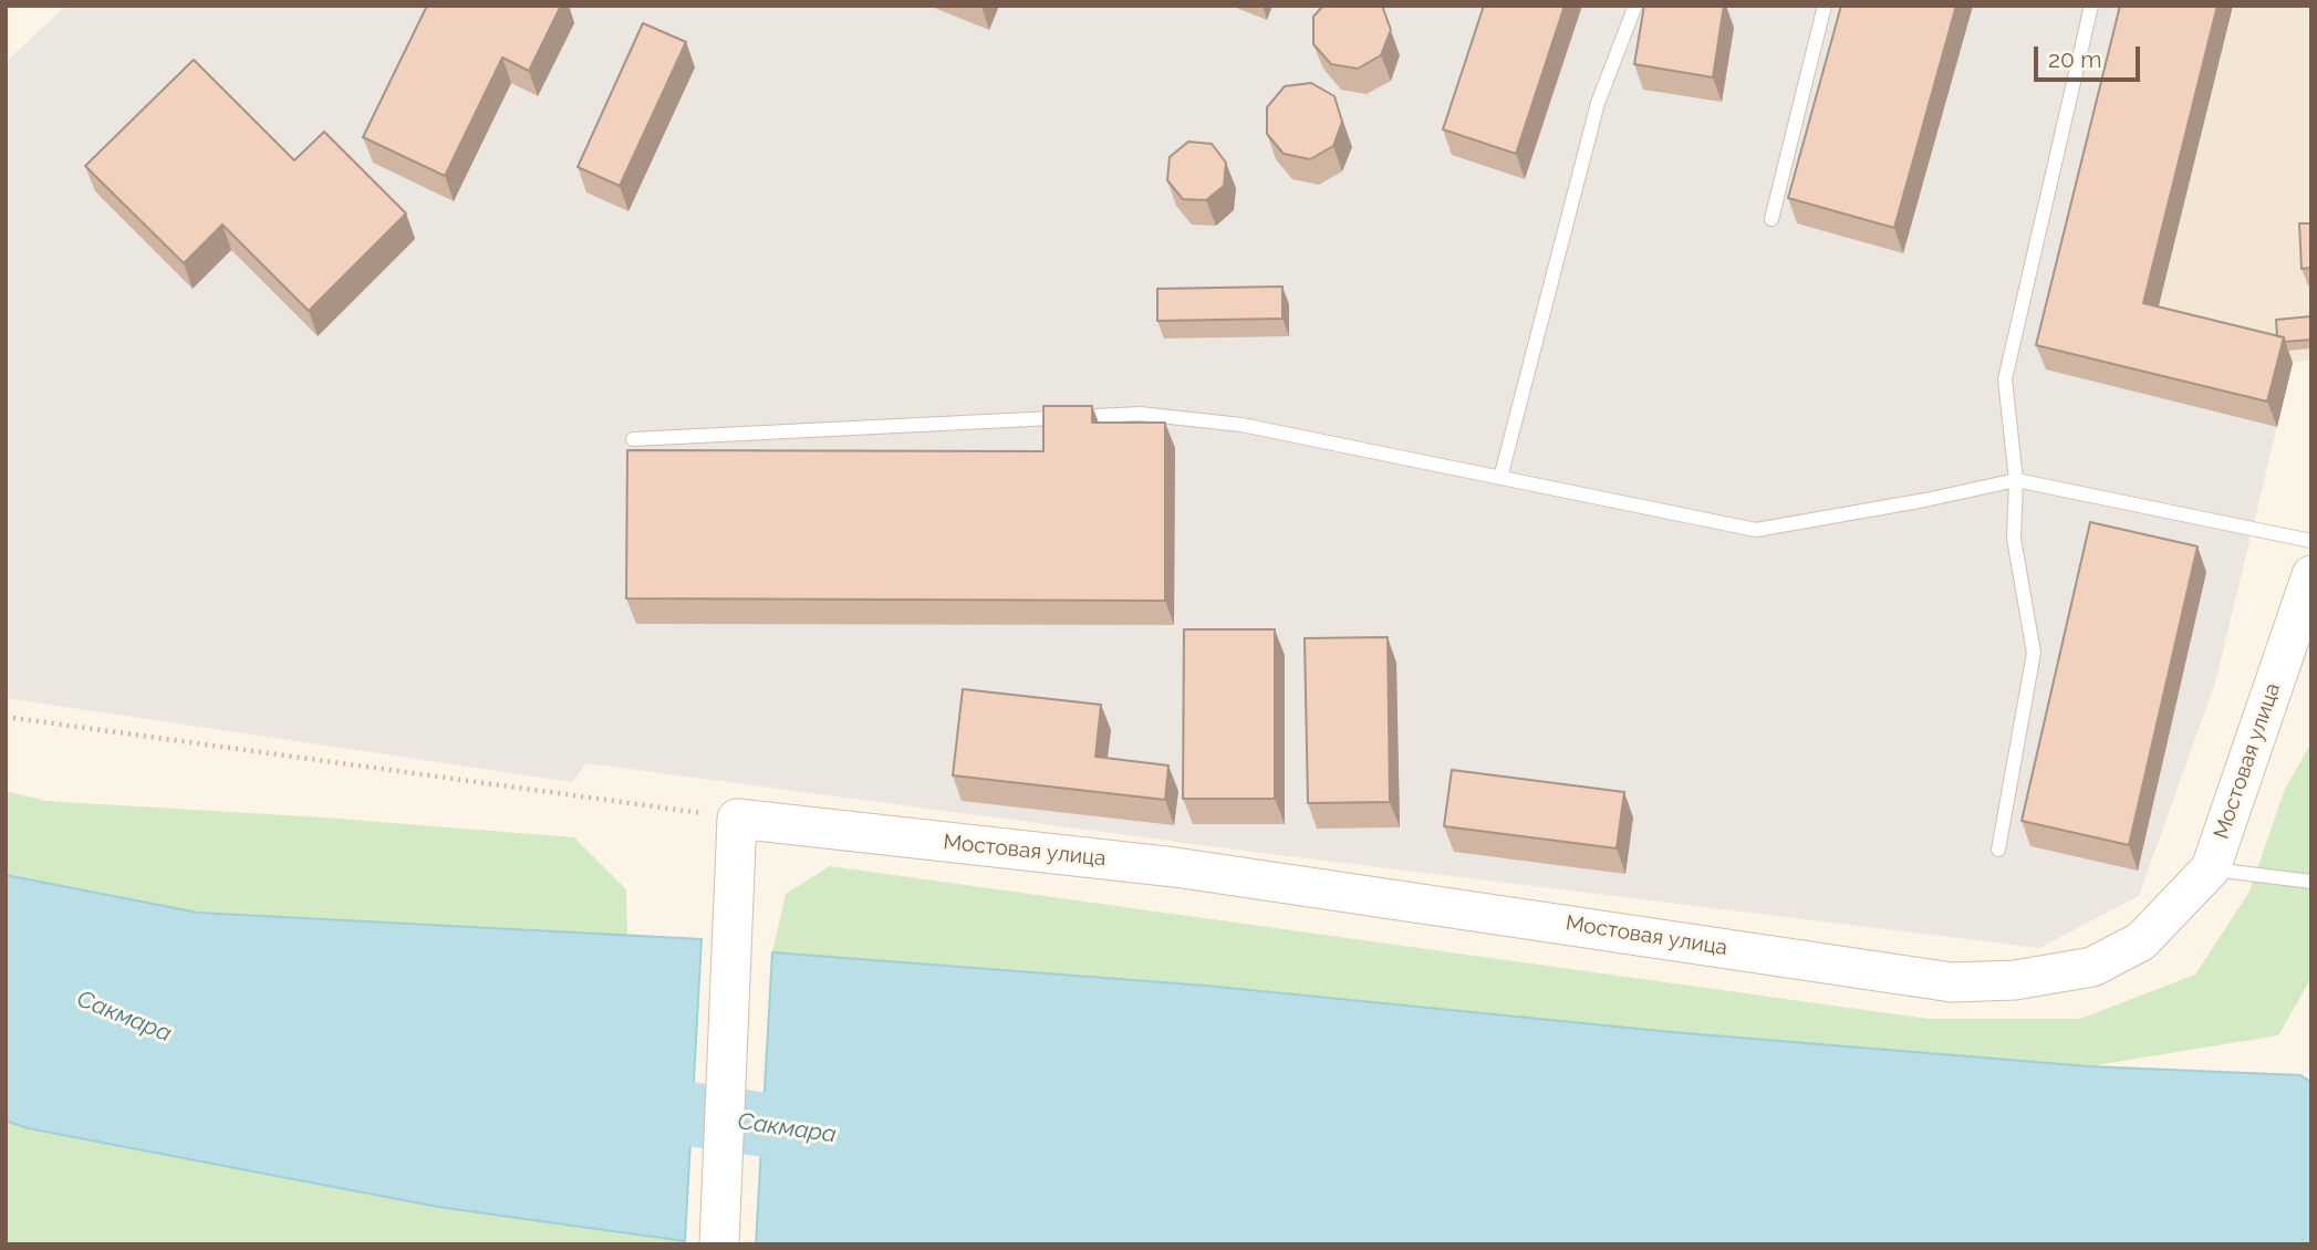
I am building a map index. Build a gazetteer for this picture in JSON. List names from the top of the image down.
{
  "streets": {
    "street": ["Мостовая улица"]
  },
  "water": ["Сакмара"],
  "scale_bar": "20 m"
}
